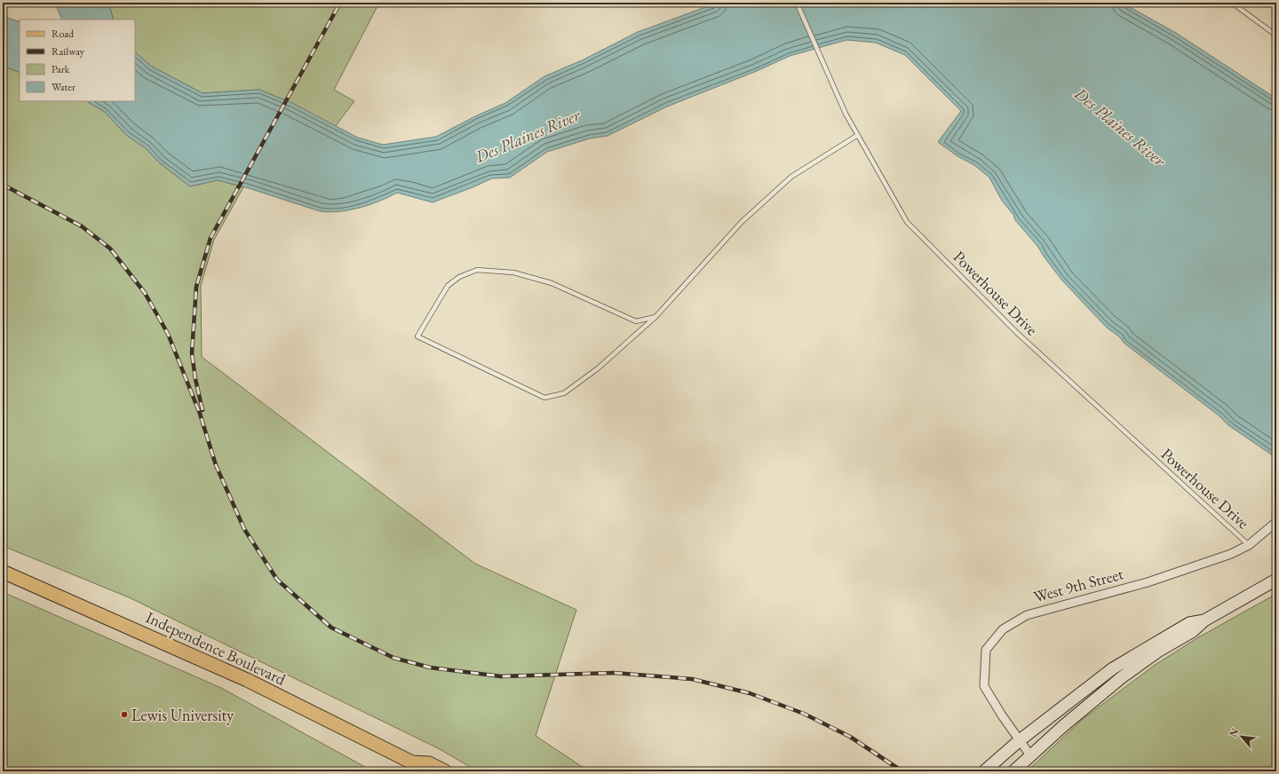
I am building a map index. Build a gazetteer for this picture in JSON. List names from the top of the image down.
{
  "streets": {
    "main road": ["Independence Boulevard"],
    "street": ["West 9th Street"],
    "lane": ["Powerhouse Drive"]
  },
  "crossings": [
    ["Powerhouse Drive", "West 9th Street"]
  ],
  "water": ["Des Plaines River"],
  "places": ["Lewis University"],
  "legend": [
    "Road",
    "Railway",
    "Park",
    "Water"
  ],
  "north": "top left"
}
